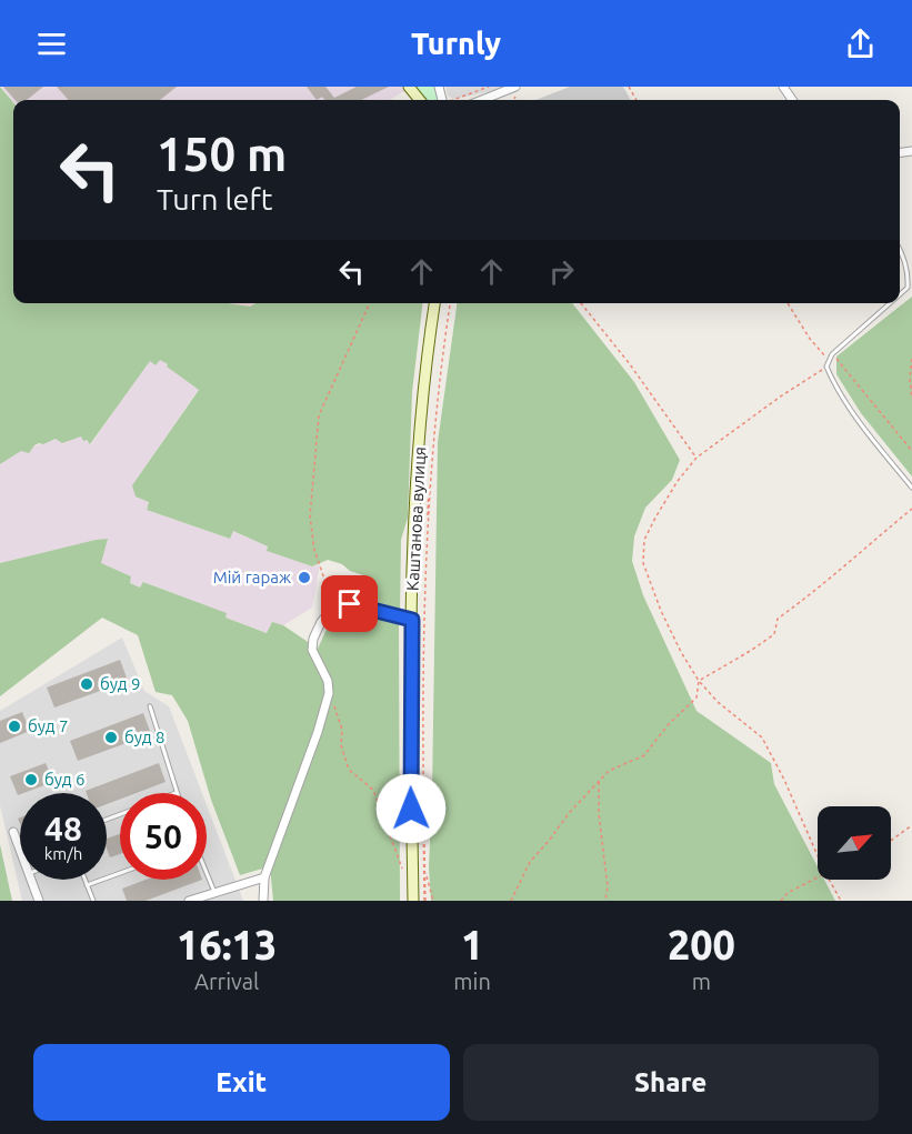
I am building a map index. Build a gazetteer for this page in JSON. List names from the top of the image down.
{
  "streets": {
    "main road": ["Каштанова вулиця"]
  },
  "places": [
    "Мій гараж",
    "буд 9",
    "буд 7",
    "буд 8",
    "буд 6"
  ],
  "north": "top right",
  "page": {
    "header": "Turnly",
    "turn": ["150 m", "Turn left"],
    "speed": "48 km/h",
    "limit": "50",
    "eta": [
      "16:13",
      "Arrival",
      "1",
      "min",
      "200",
      "m"
    ],
    "buttons": ["Exit", "Share"]
  }
}
